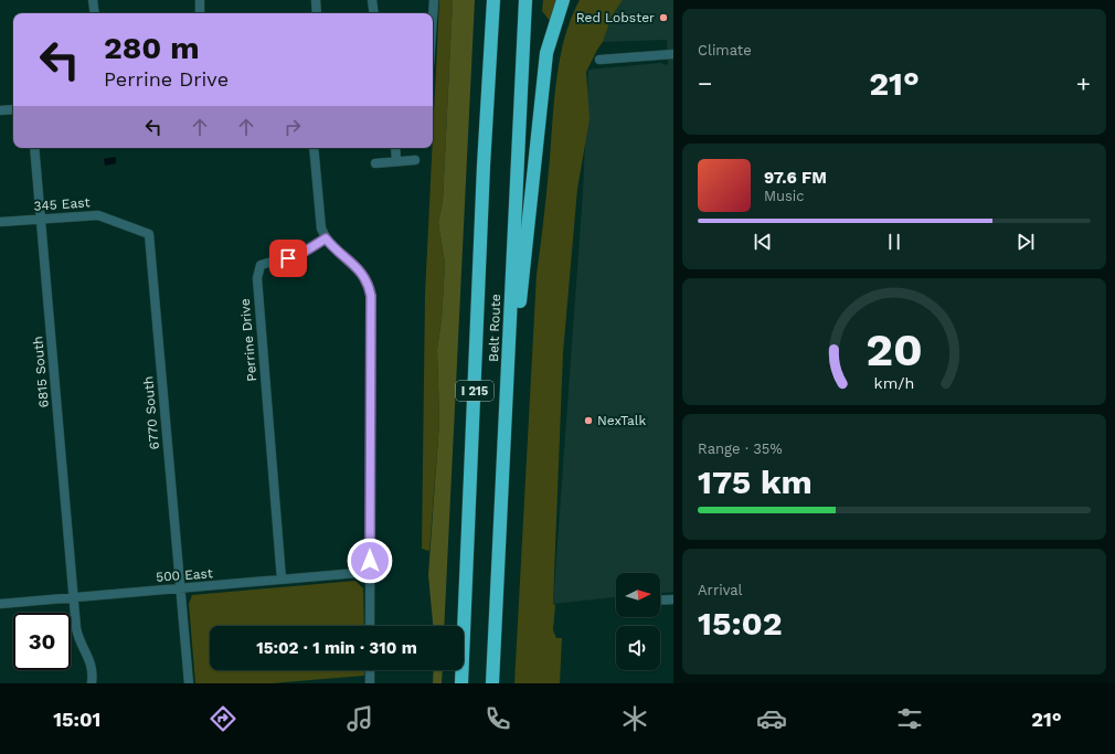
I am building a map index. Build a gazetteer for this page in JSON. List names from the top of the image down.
{
  "streets": {
    "highway": ["Belt Route", "I 215"],
    "street": [
      "345 East",
      "Perrine Drive",
      "6815 South",
      "6770 South",
      "500 East"
    ]
  },
  "crossings": [
    ["345 East", "6815 South"],
    ["345 East", "6770 South"],
    ["Perrine Drive", "500 East"],
    ["6815 South", "500 East"],
    ["6770 South", "500 East"]
  ],
  "places": ["Red Lobster", "NexTalk"],
  "north": "right",
  "page": {
    "tile": [
      "Climate",
      ["Range · 35%", "175 km"],
      ["Arrival", "15:02"]
    ],
    "turn": ["280 m", "Perrine Drive"],
    "heat": ["−", "21°", "+"],
    "song": ["97.6 FM", "Music"],
    "limit": "30",
    "trip": "15:02 · 1 min · 310 m",
    "tabs": ["15:01", "21°"],
    "gauge": ["20", "km/h"]
  }
}
